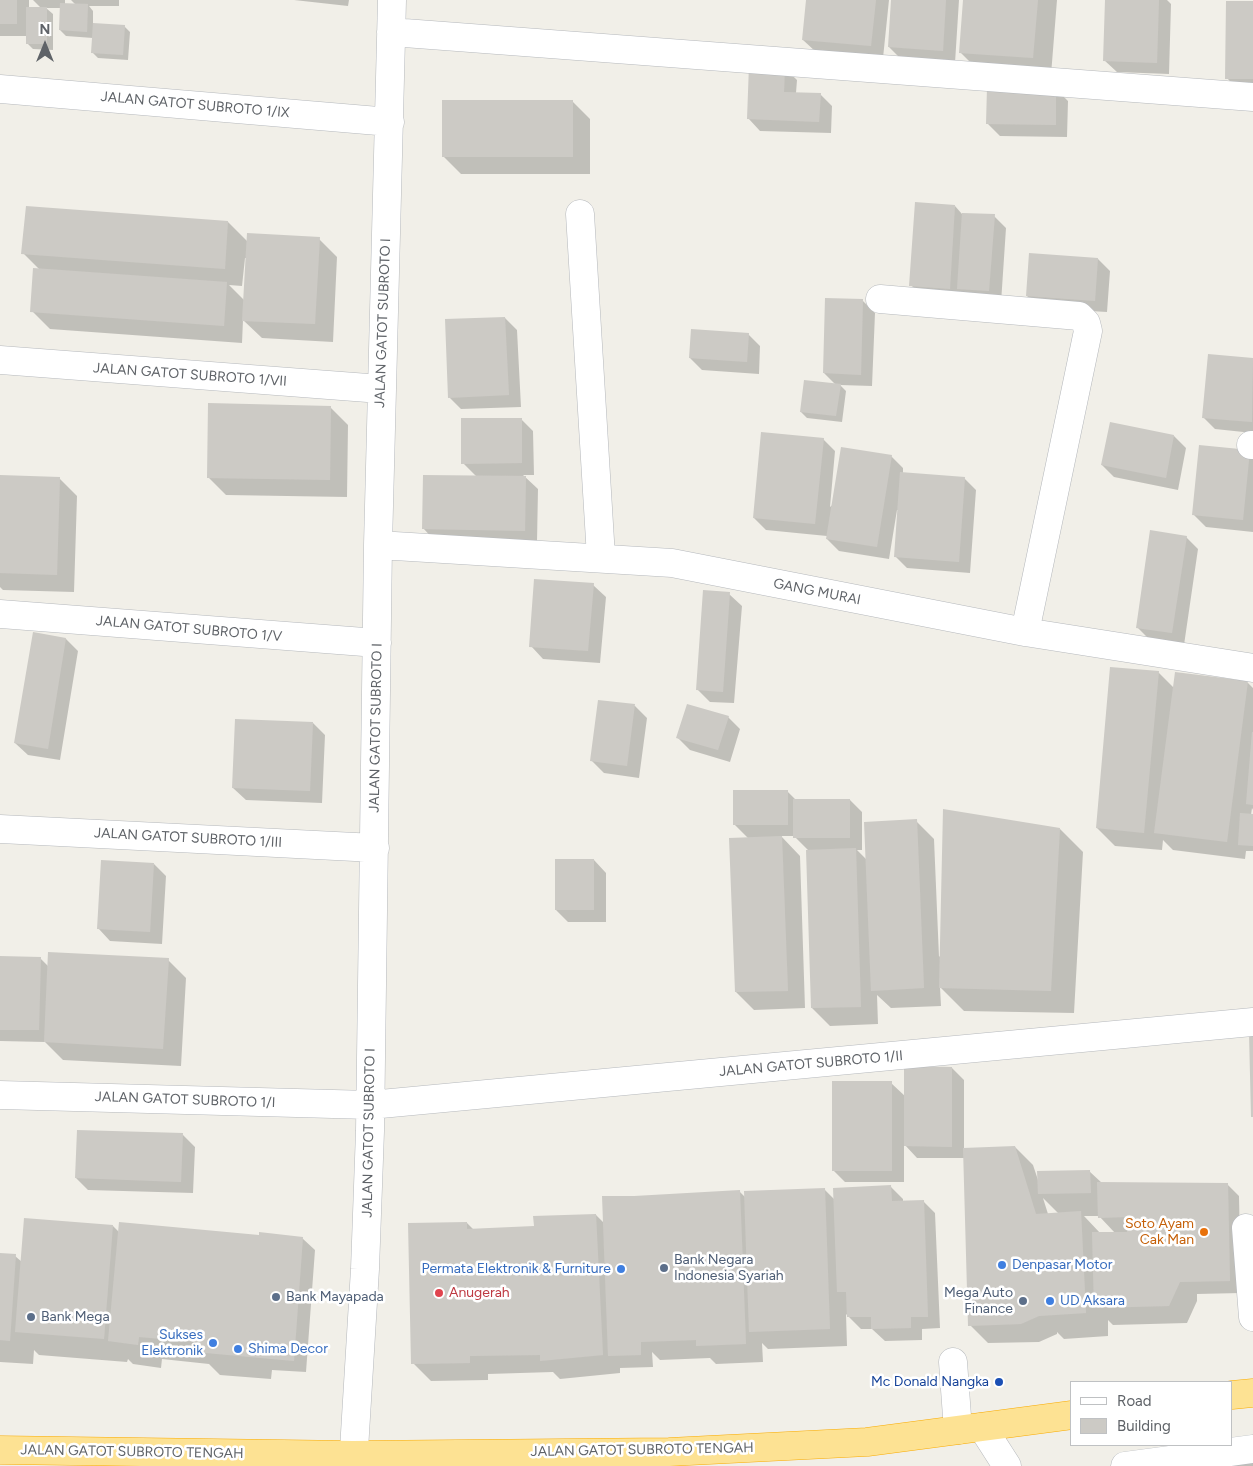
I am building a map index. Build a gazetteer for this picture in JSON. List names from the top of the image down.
{
  "streets": {
    "highway": ["JALAN GATOT SUBROTO TENGAH"],
    "street": [
      "JALAN GATOT SUBROTO 1/IX",
      "JALAN GATOT SUBROTO I",
      "JALAN GATOT SUBROTO 1/VII",
      "GANG MURAI",
      "JALAN GATOT SUBROTO 1/V",
      "JALAN GATOT SUBROTO 1/III",
      "JALAN GATOT SUBROTO 1/II",
      "JALAN GATOT SUBROTO 1/I"
    ]
  },
  "crossings": [
    ["JALAN GATOT SUBROTO 1/IX", "JALAN GATOT SUBROTO I"],
    ["JALAN GATOT SUBROTO I", "JALAN GATOT SUBROTO 1/VII"],
    ["JALAN GATOT SUBROTO I", "GANG MURAI"],
    ["JALAN GATOT SUBROTO I", "JALAN GATOT SUBROTO 1/V"],
    ["JALAN GATOT SUBROTO I", "JALAN GATOT SUBROTO 1/III"],
    ["JALAN GATOT SUBROTO I", "JALAN GATOT SUBROTO 1/II"],
    ["JALAN GATOT SUBROTO I", "JALAN GATOT SUBROTO 1/I"],
    ["JALAN GATOT SUBROTO I", "JALAN GATOT SUBROTO TENGAH"],
    ["JALAN GATOT SUBROTO 1/II", "JALAN GATOT SUBROTO 1/I"]
  ],
  "places": [
    "Soto Ayam Cak Man",
    "Denpasar Motor",
    "Bank Negara Indonesia Syariah",
    "Permata Elektronik & Furniture",
    "Anugerah",
    "Bank Mayapada",
    "Mega Auto Finance",
    "UD Aksara",
    "Bank Mega",
    "Sukses Elektronik",
    "Shima Decor",
    "Mc Donald Nangka"
  ],
  "legend": ["Road", "Building"],
  "north": "top"
}
